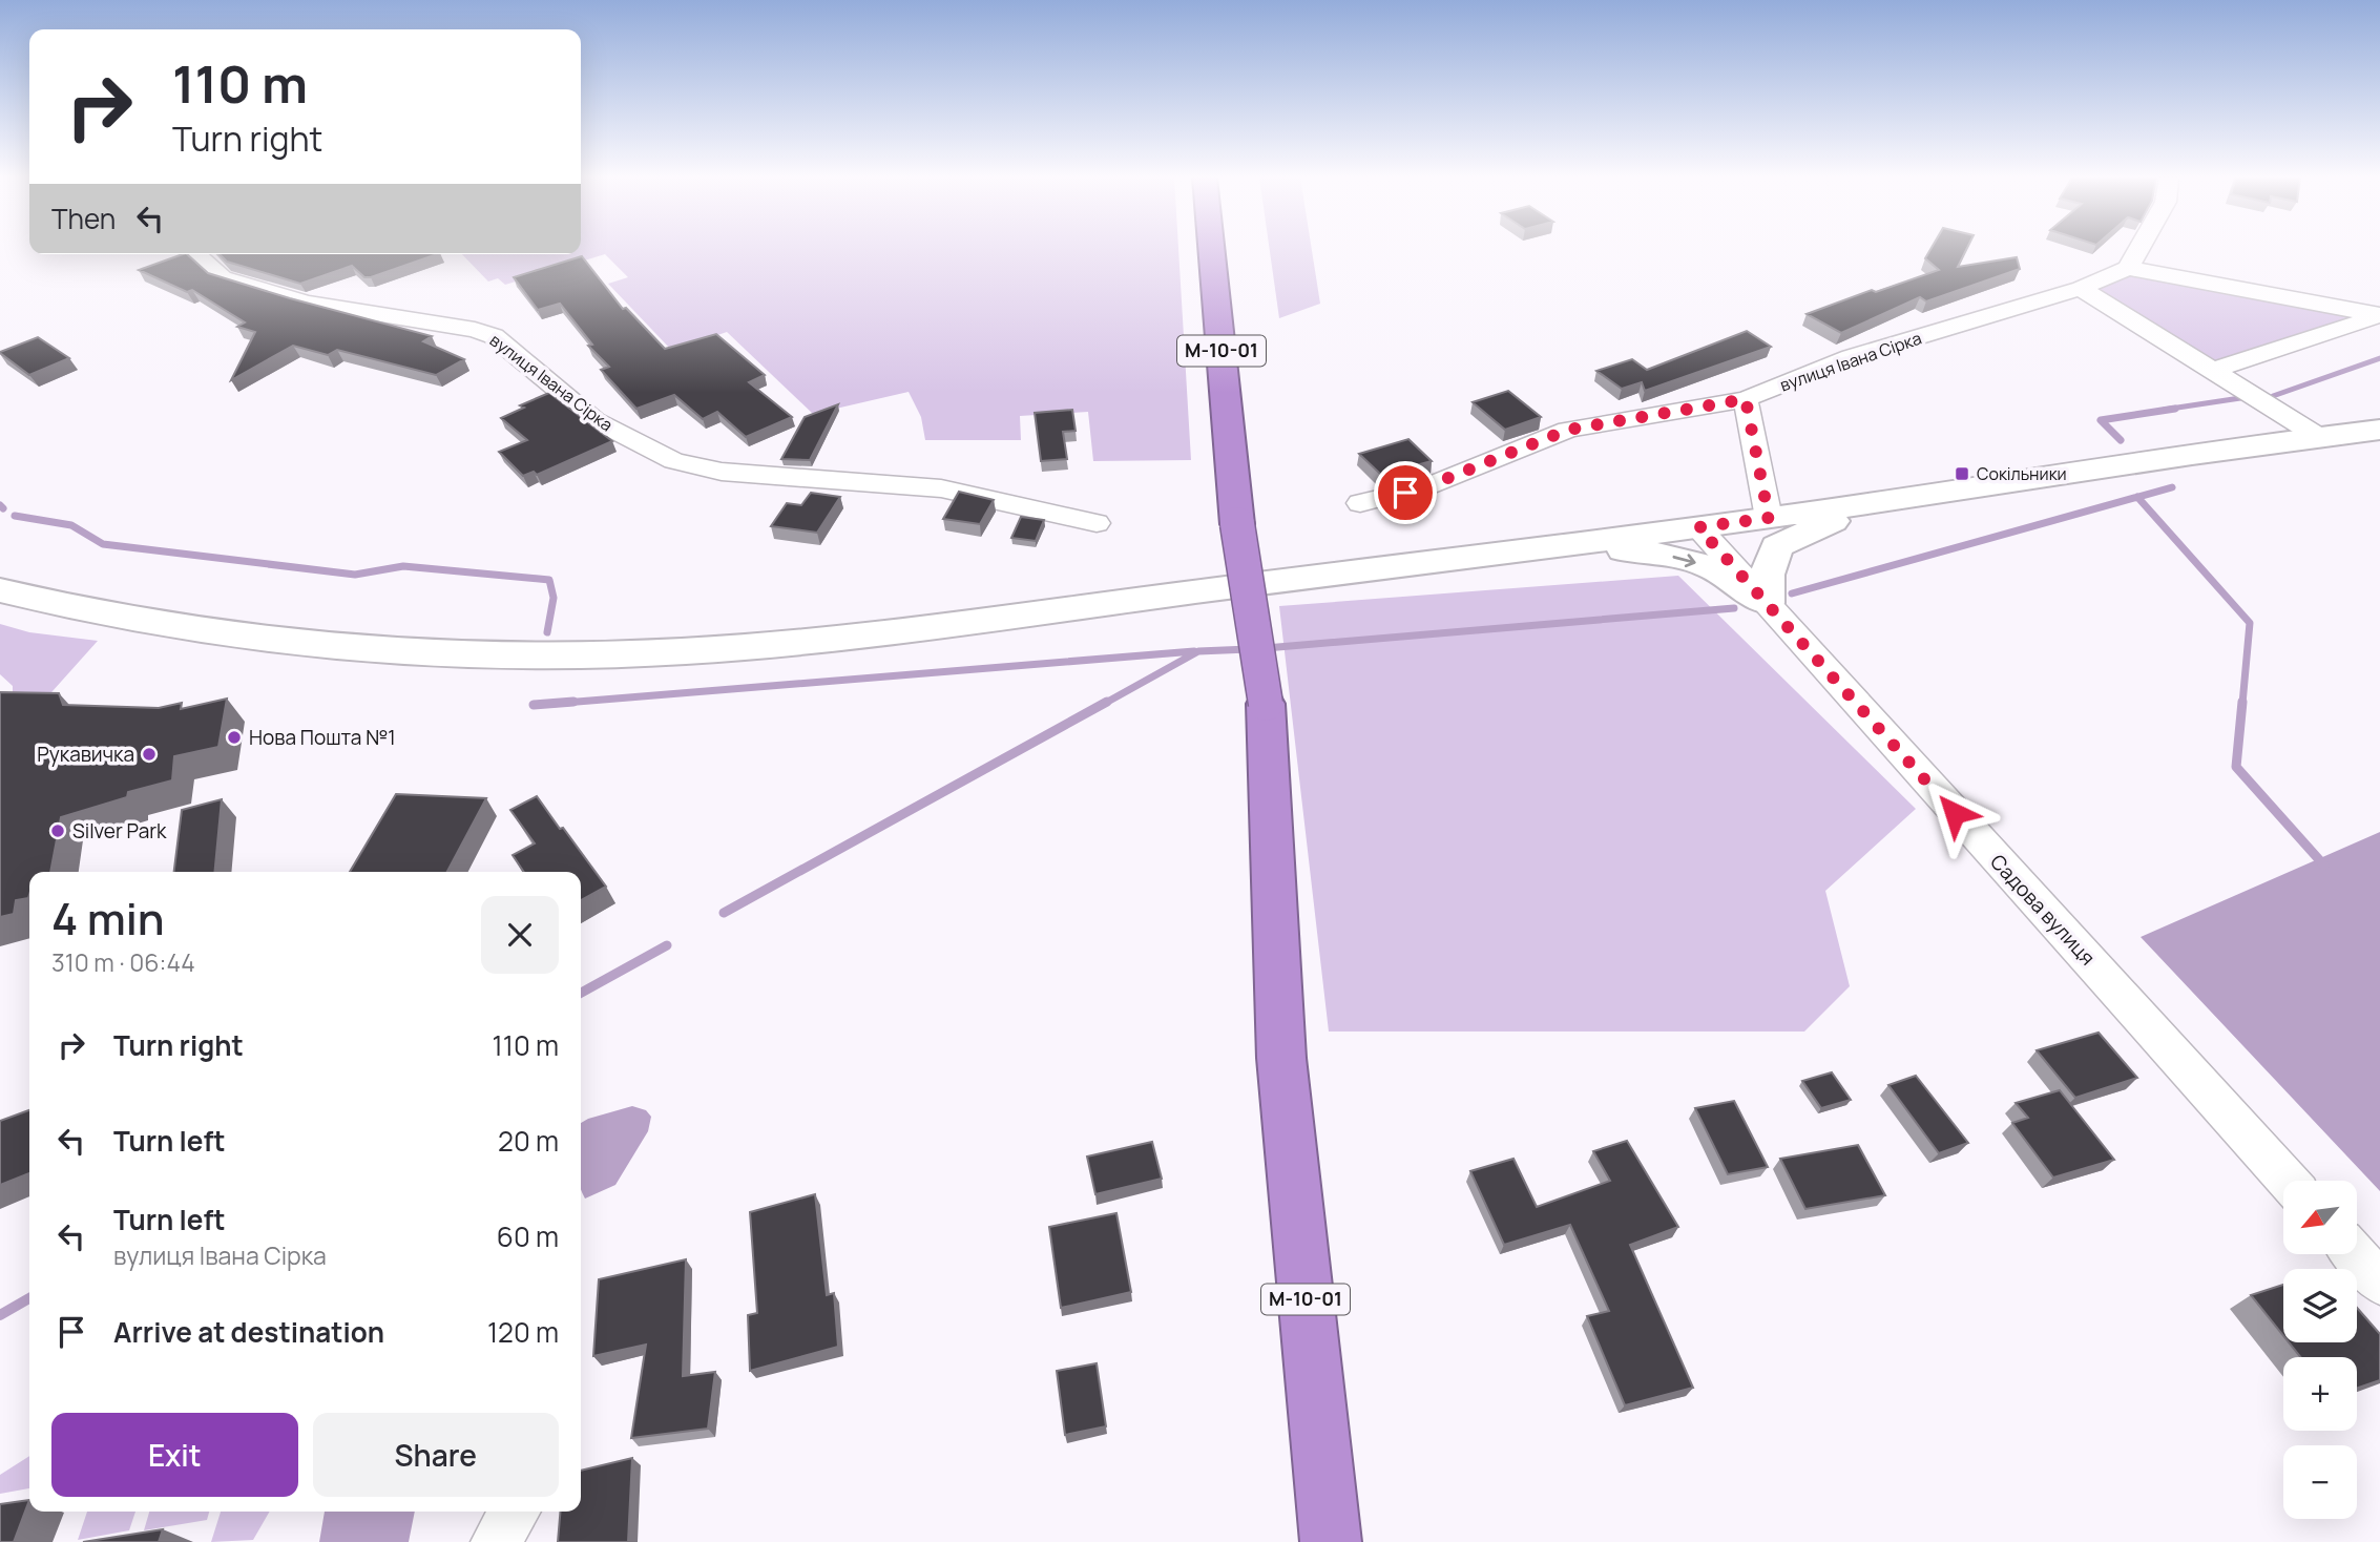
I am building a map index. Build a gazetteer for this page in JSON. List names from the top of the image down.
{
  "streets": {
    "highway": ["М-10-01"],
    "street": ["вулиця Івана Сірка", "Садова вулиця"]
  },
  "places": {
    "transit": ["Сокільники"],
    "other": ["Нова Пошта №1", "Рукавичка", "Silver Park"]
  },
  "north": "bottom left",
  "page": {
    "turn": ["110 m", "Turn right"],
    "then": "Then",
    "heading": ["4 min", "310 m · 06:44"],
    "list": [
      {
        "name": "Turn right",
        "value": "110 m"
      },
      {
        "name": "Turn left",
        "value": "20 m"
      },
      {
        "name": "Turn left",
        "note": "вулиця Івана Сірка",
        "value": "60 m"
      },
      {
        "name": "Arrive at destination",
        "value": "120 m"
      }
    ],
    "map_buttons": ["+", "−"],
    "buttons": ["Exit", "Share"]
  }
}
